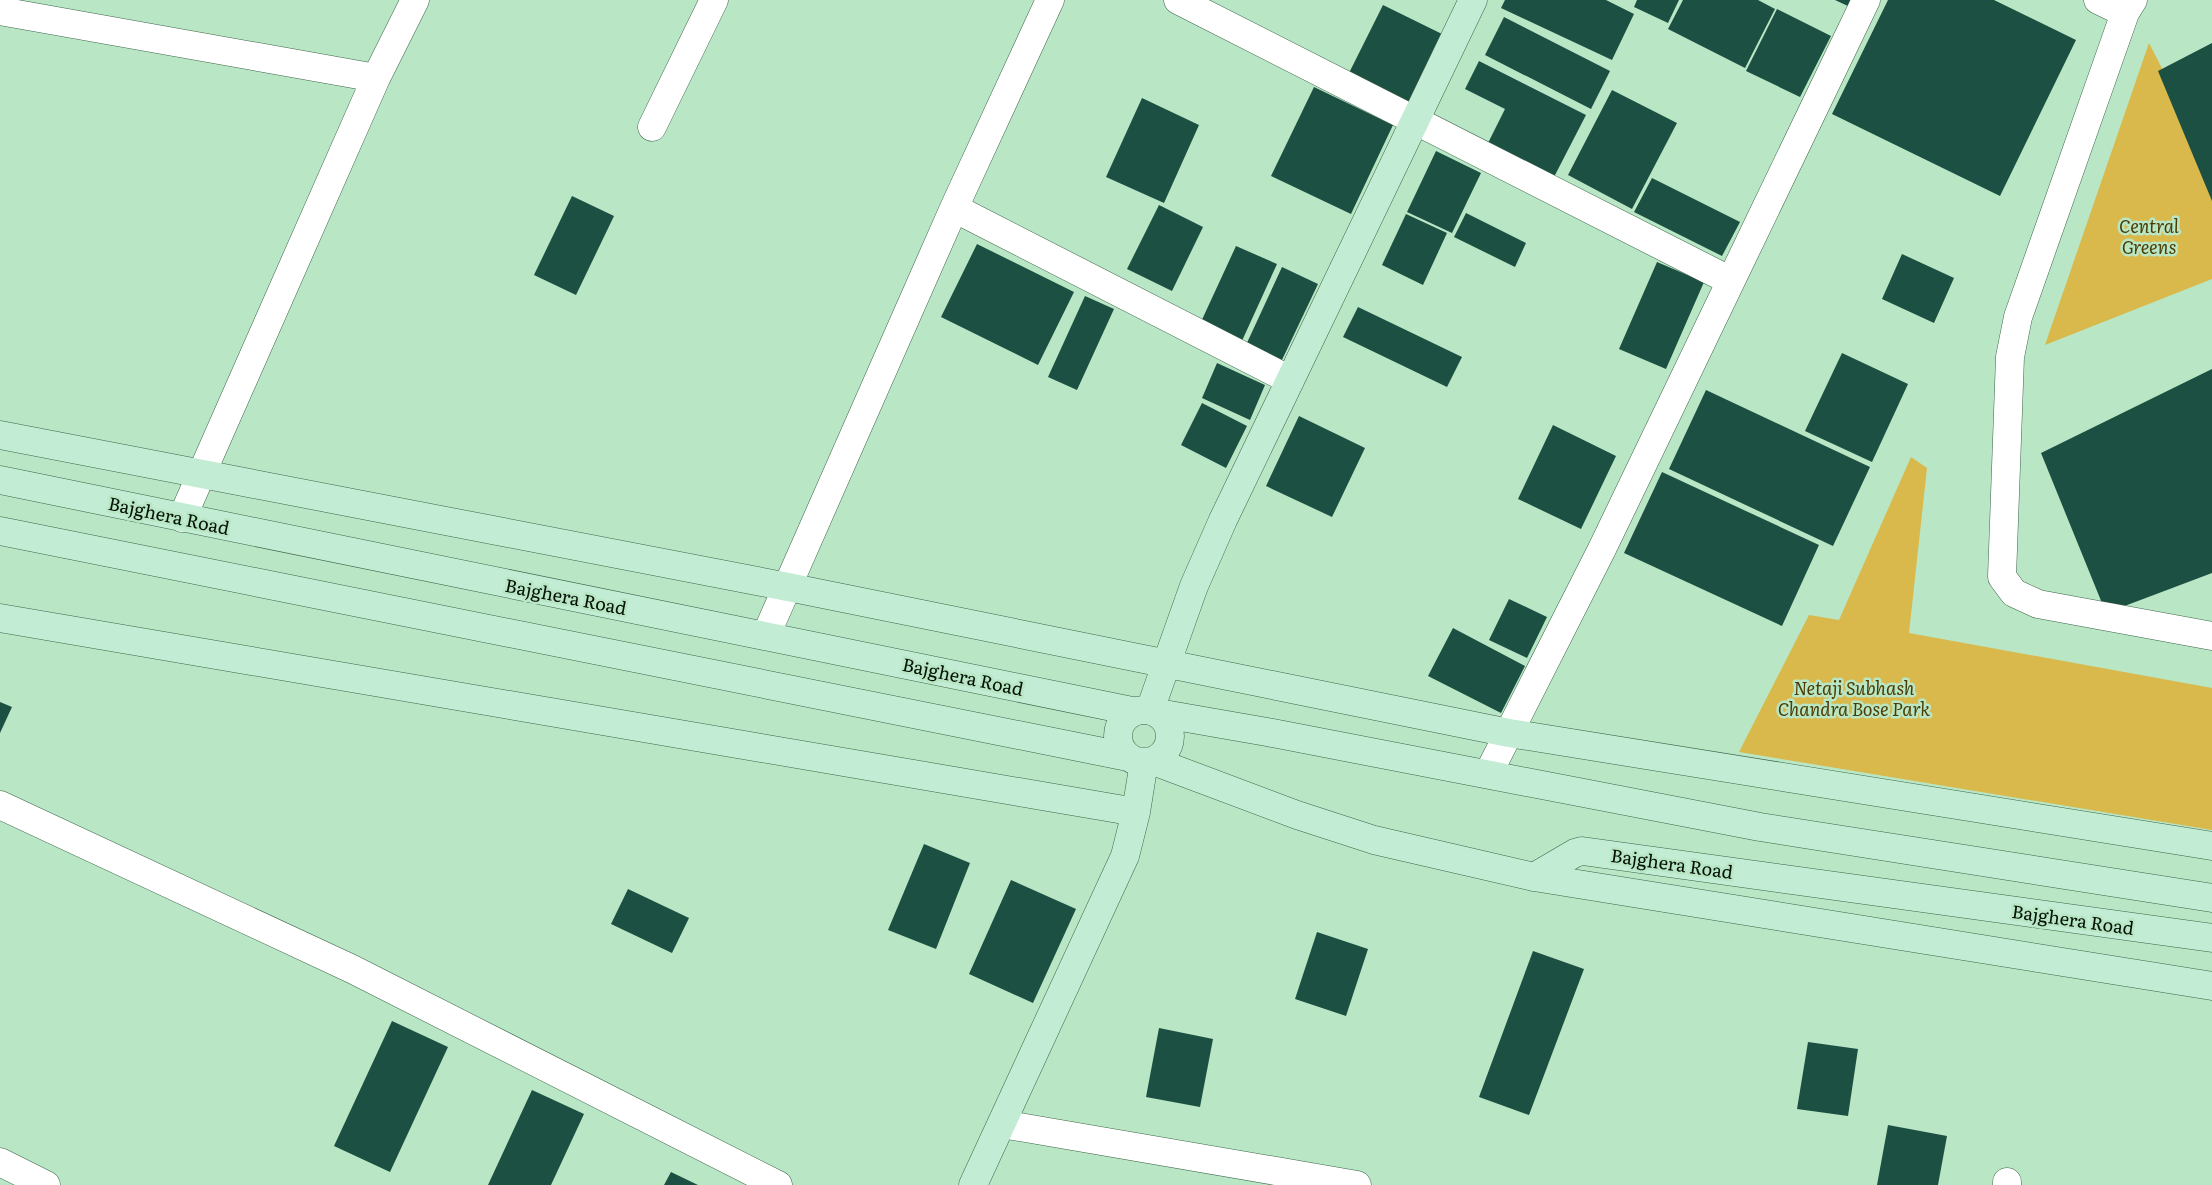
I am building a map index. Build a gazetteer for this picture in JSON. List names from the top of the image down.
{
  "streets": {
    "street": ["Bajghera Road"]
  },
  "parks": ["Central Greens", "Netaji Subhash Chandra Bose Park"]
}
